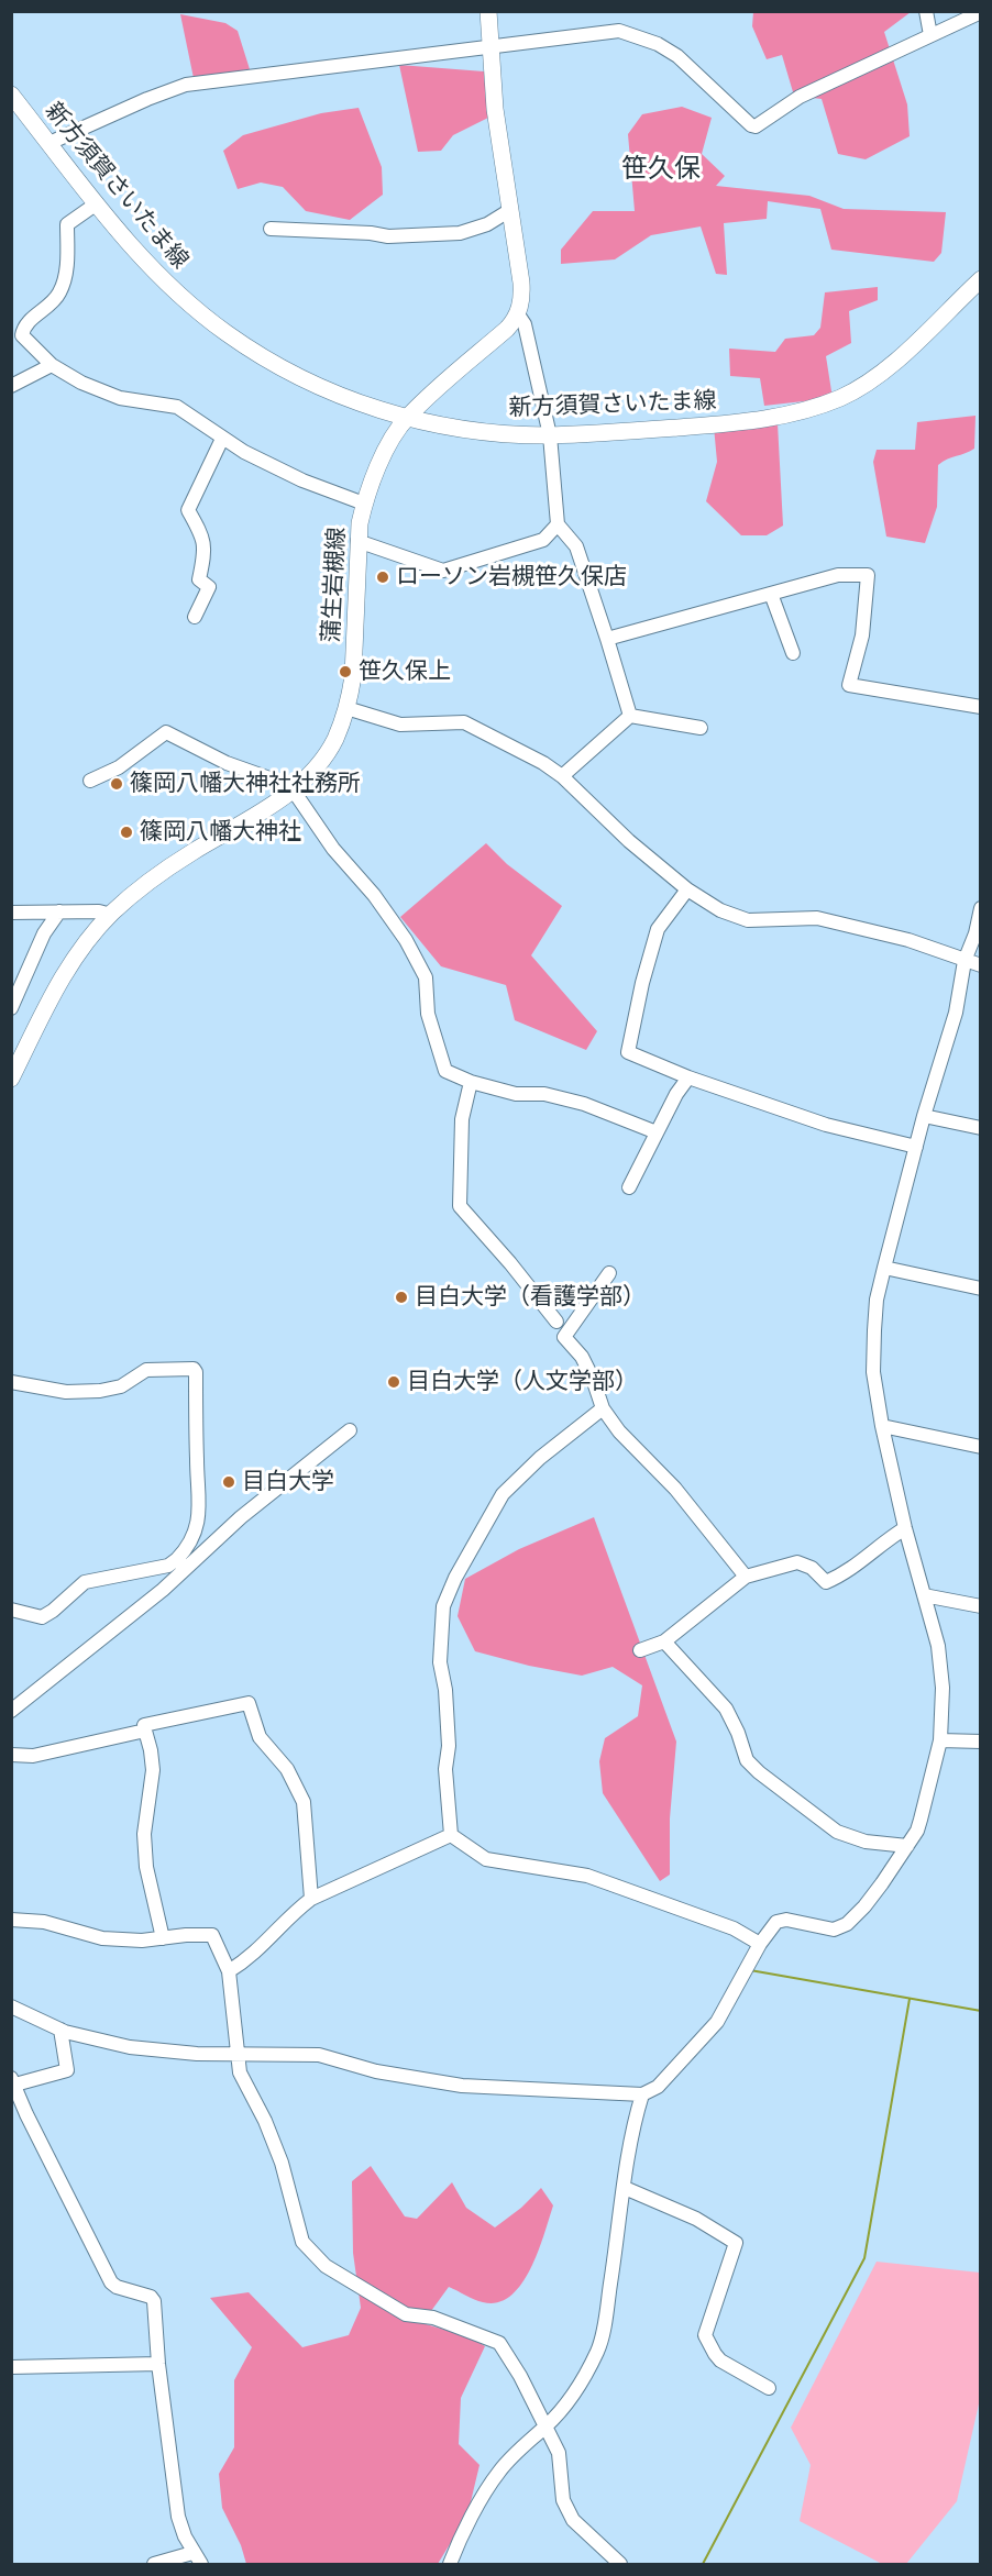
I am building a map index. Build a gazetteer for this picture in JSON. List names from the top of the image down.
{
  "streets": {
    "main road": ["新方須賀さいたま線", "蒲生岩槻線"]
  },
  "crossings": [
    ["新方須賀さいたま線", "蒲生岩槻線"]
  ],
  "districts": ["笹久保"],
  "places": [
    "ローソン岩槻笹久保店",
    "笹久保上",
    "篠岡八幡大神社社務所",
    "篠岡八幡大神社",
    "目白大学（看護学部）",
    "目白大学（人文学部）",
    "目白大学"
  ]
}
